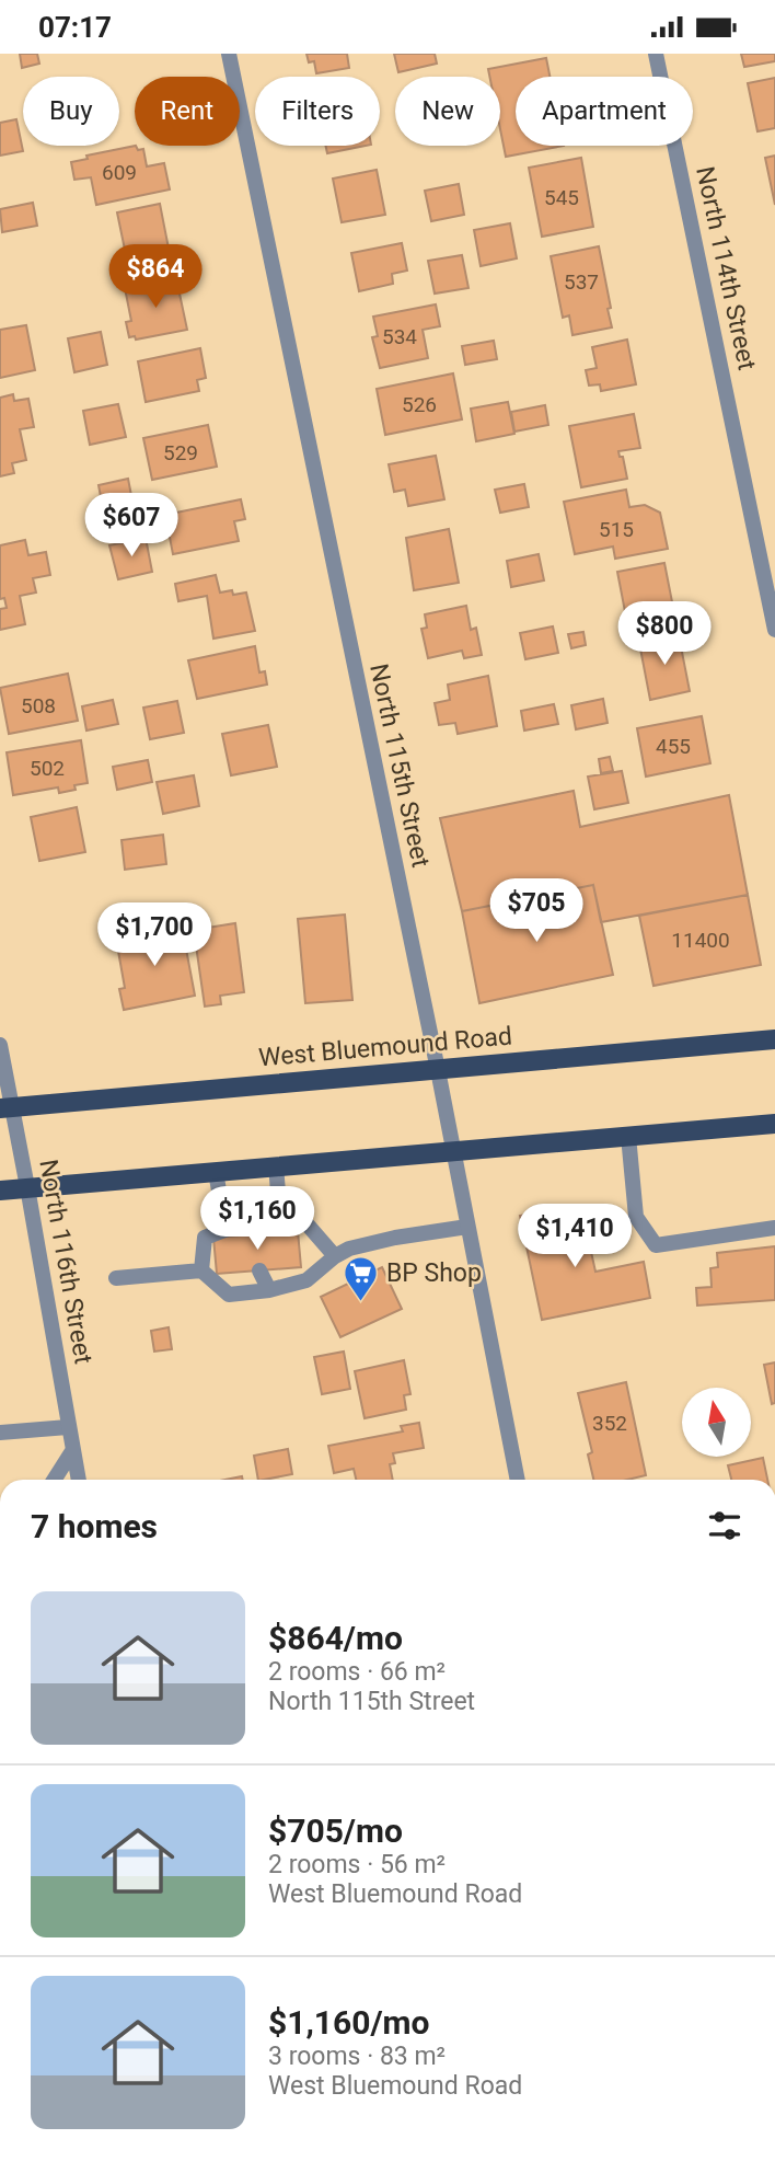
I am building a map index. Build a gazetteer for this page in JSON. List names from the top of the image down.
{
  "streets": {
    "main road": ["West Bluemound Road"],
    "street": ["North 114th Street", "North 115th Street", "North 116th Street"]
  },
  "crossings": [
    ["North 115th Street", "West Bluemound Road"],
    ["West Bluemound Road", "North 116th Street"]
  ],
  "places": {
    "supermarket": ["BP Shop"]
  },
  "house_numbers": [
    "609",
    "545",
    "537",
    "534",
    "526",
    "529",
    "515",
    "508",
    "455",
    "502",
    "11400",
    "352"
  ],
  "north": "top",
  "page": {
    "status": "07:17",
    "chip": [
      "Buy",
      "Rent",
      "Filters",
      "New",
      "Apartment"
    ],
    "price": [
      "$864",
      "$607",
      "$800",
      "$705",
      "$1,700",
      "$1,160",
      "$1,410"
    ],
    "heading": "7 homes",
    "list": [
      {
        "name": "$864/mo",
        "note": "2 rooms · 66 m² · North 115th Street"
      },
      {
        "name": "$705/mo",
        "note": "2 rooms · 56 m² · West Bluemound Road"
      },
      {
        "name": "$1,160/mo",
        "note": "3 rooms · 83 m² · West Bluemound Road"
      }
    ]
  }
}
